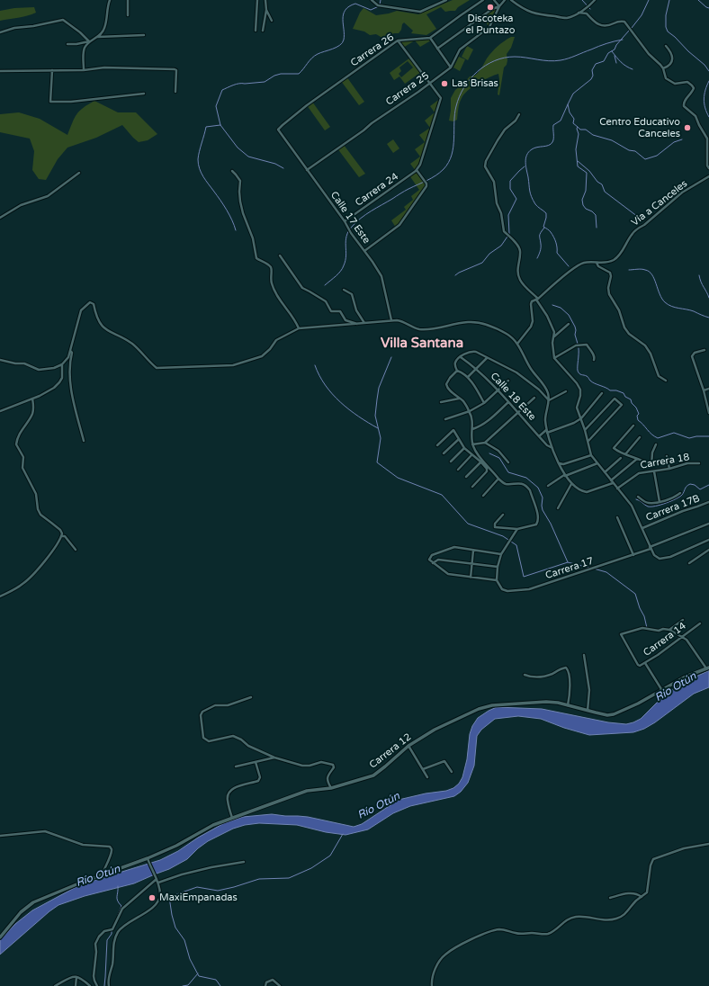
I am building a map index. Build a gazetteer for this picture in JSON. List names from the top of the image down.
{
  "streets": {
    "street": [
      "Carrera 26",
      "Carrera 25",
      "Carrera 24",
      "Vía a Canceles",
      "Calle 17 Este",
      "Calle 18 Este",
      "Carrera 18",
      "Carrera 17B",
      "Carrera 17",
      "Carrera 14",
      "Carrera 12"
    ]
  },
  "crossings": [
    ["Carrera 26", "Calle 17 Este"],
    ["Carrera 25", "Calle 17 Este"],
    ["Carrera 24", "Calle 17 Este"]
  ],
  "districts": ["Villa Santana"],
  "water": ["Río Otún"],
  "places": [
    "Discoteka el Puntazo",
    "Las Brisas",
    "Centro Educativo Canceles",
    "MaxiEmpanadas"
  ]
}
